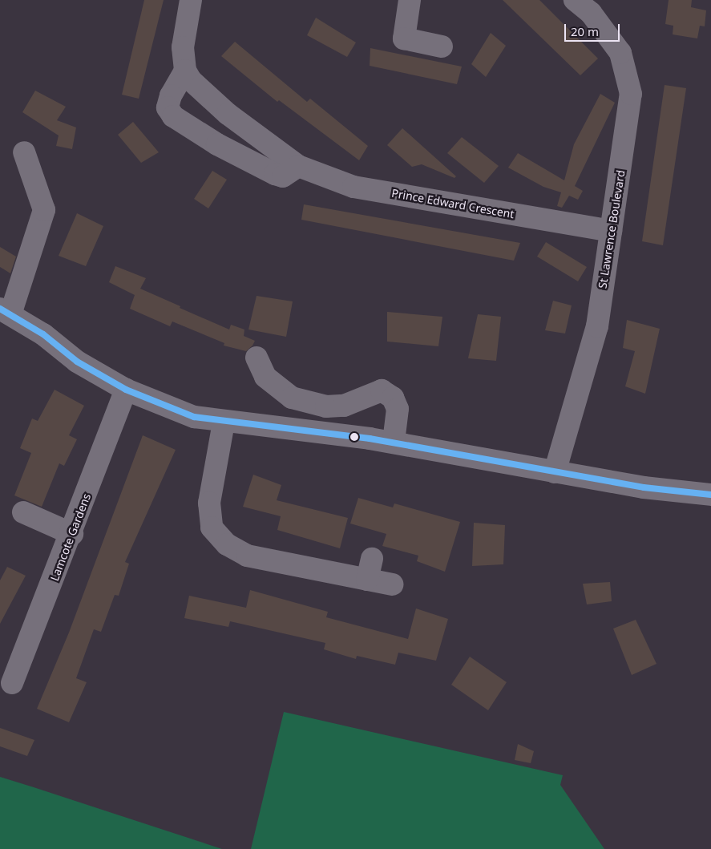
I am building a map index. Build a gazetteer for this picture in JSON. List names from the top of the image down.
{
  "streets": {
    "street": ["Prince Edward Crescent", "St Lawrence Boulevard", "Lamcote Gardens"]
  },
  "crossings": [
    ["Prince Edward Crescent", "St Lawrence Boulevard"]
  ],
  "scale_bar": "20 m"
}
